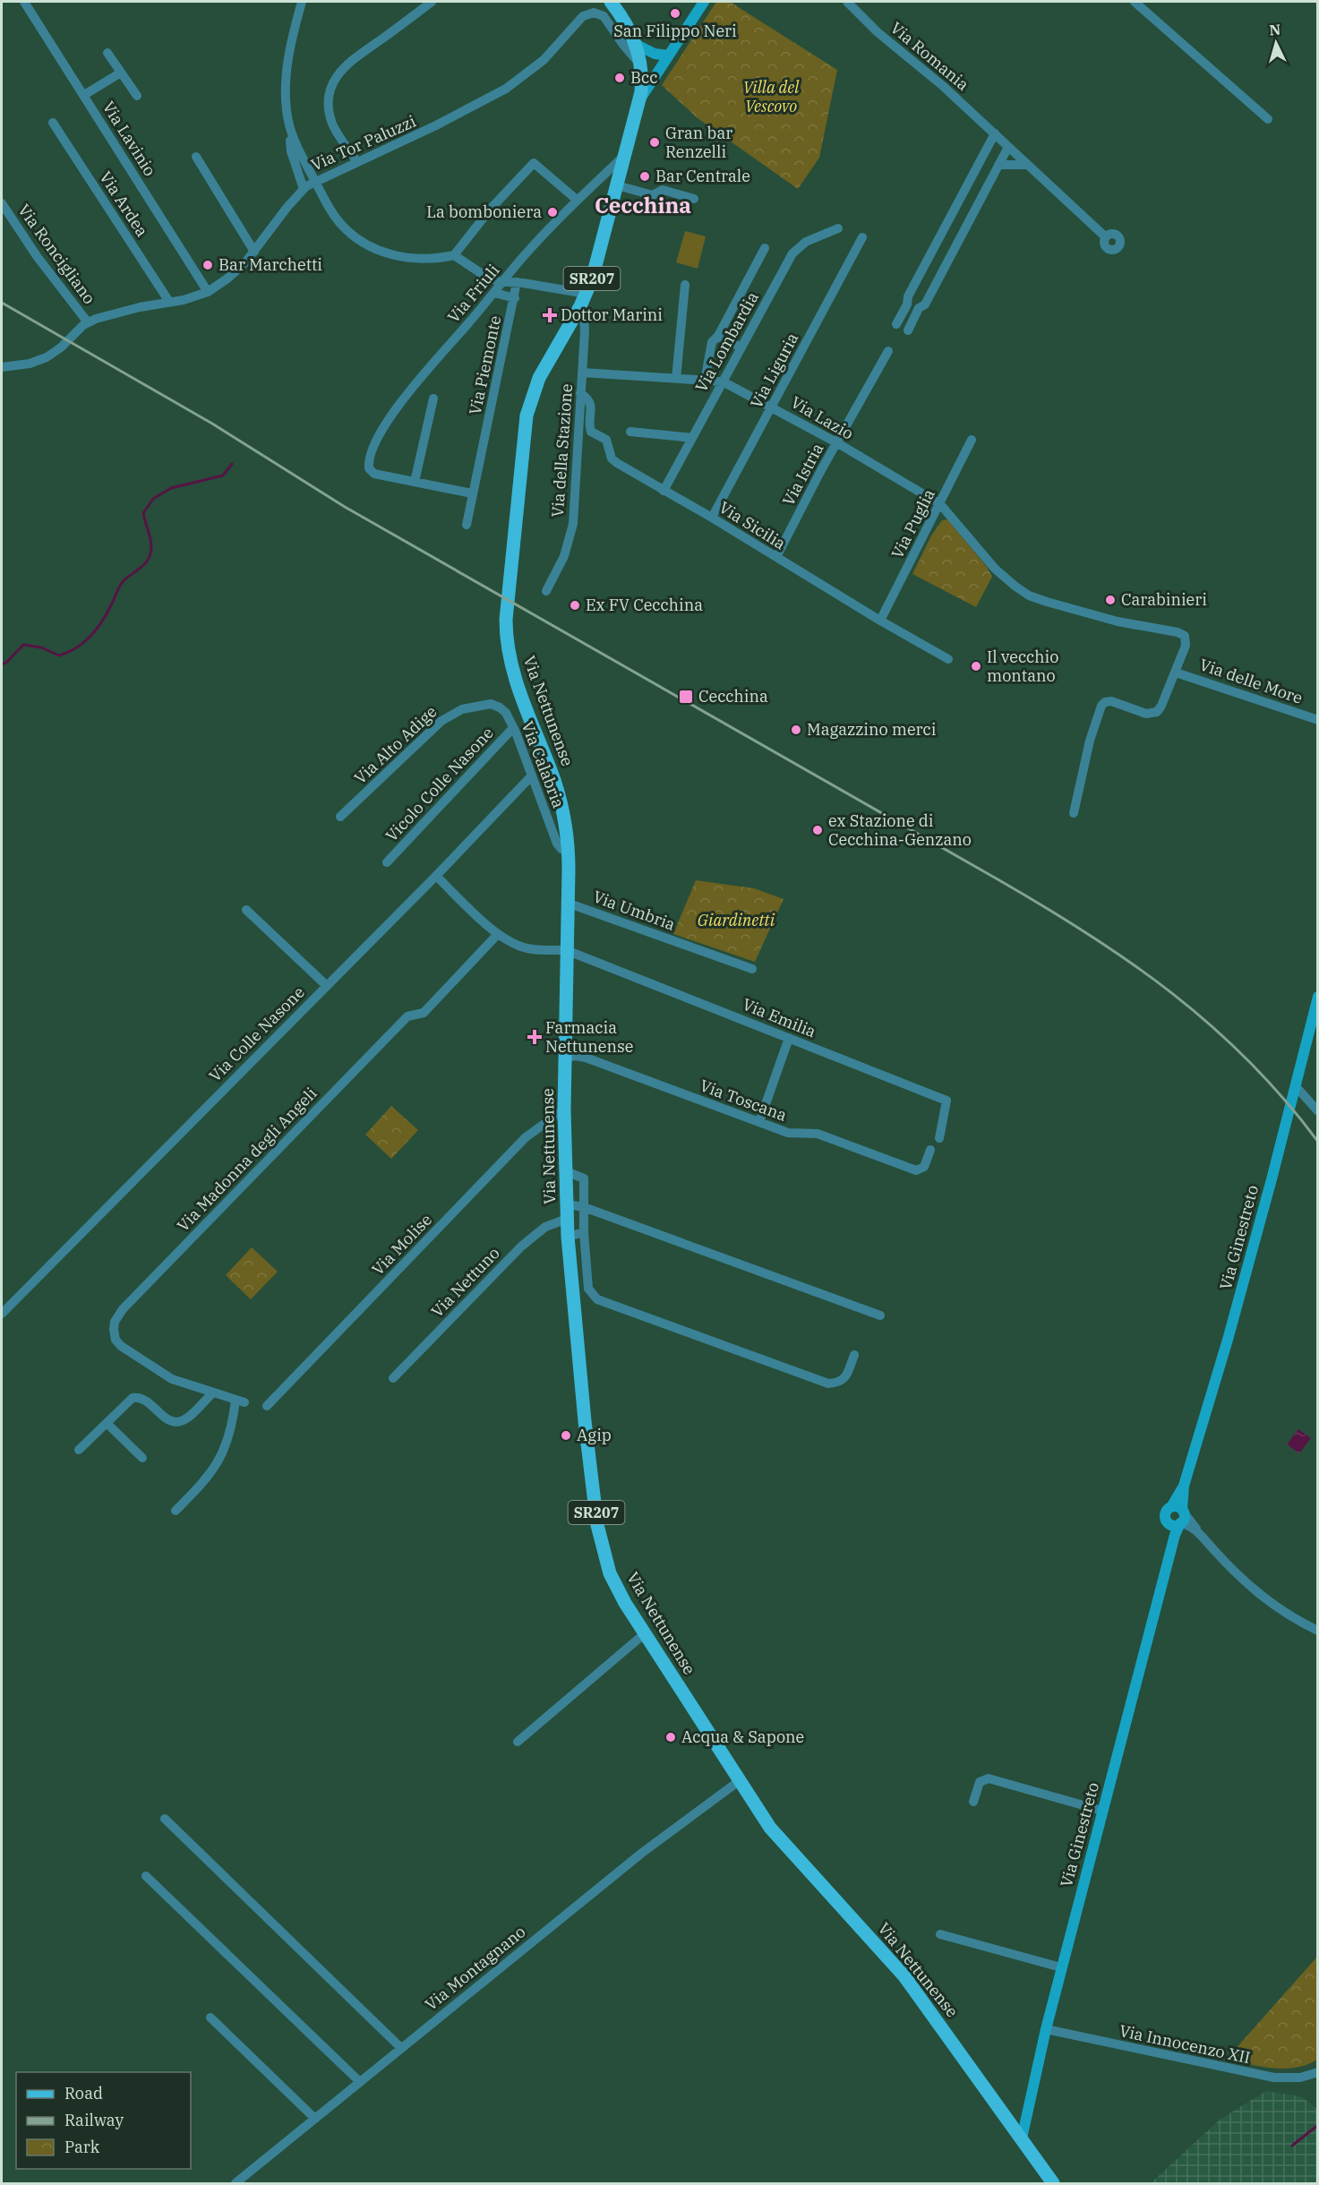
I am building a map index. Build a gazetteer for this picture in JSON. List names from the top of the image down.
{
  "streets": {
    "main road": ["SR207", "Via Nettunense"],
    "street": [
      "Via Romania",
      "Via Lavinio",
      "Via Tor Paluzzi",
      "Via Ardea",
      "Via Roncigliano",
      "Via Friuli",
      "Via Lombardia",
      "Via Piemonte",
      "Via Liguria",
      "Via Lazio",
      "Via della Stazione",
      "Via Istria",
      "Via Puglia",
      "Via Sicilia",
      "Via delle More",
      "Via Alto Adige",
      "Via Calabria",
      "Vicolo Colle Nasone",
      "Via Umbria",
      "Via Emilia",
      "Via Colle Nasone",
      "Via Toscana",
      "Via Madonna degli Angeli",
      "Via Ginestreto",
      "Via Molise",
      "Via Nettuno",
      "Via Montagnano",
      "Via Innocenzo XII"
    ]
  },
  "crossings": [
    ["Via Lavinio", "Via Tor Paluzzi"],
    ["Via Tor Paluzzi", "Via Ardea"],
    ["Via Tor Paluzzi", "Via Roncigliano"],
    ["Via Tor Paluzzi", "Via Nettunense"],
    ["Via Friuli", "Via Nettunense"],
    ["Via Lombardia", "Via Lazio"],
    ["Via Lombardia", "Via Sicilia"],
    ["Via Liguria", "Via Lazio"],
    ["Via Liguria", "Via Sicilia"],
    ["Via Lazio", "Via della Stazione"],
    ["Via Lazio", "Via Istria"],
    ["Via Lazio", "Via Puglia"],
    ["Via Lazio", "Via delle More"],
    ["Via della Stazione", "Via Sicilia"],
    ["Via della Stazione", "Via Nettunense"],
    ["Via Istria", "Via Sicilia"],
    ["Via Puglia", "Via Sicilia"],
    ["Via Nettunense", "Via Calabria"],
    ["Via Nettunense", "Via Umbria"],
    ["Via Nettunense", "Via Emilia"],
    ["Via Nettunense", "Via Toscana"],
    ["Via Nettunense", "Via Ginestreto"],
    ["Via Nettunense", "Via Molise"],
    ["Via Nettunense", "Via Nettuno"],
    ["Via Nettunense", "Via Montagnano"],
    ["Via Alto Adige", "Via Calabria"],
    ["Via Calabria", "Vicolo Colle Nasone"],
    ["Via Calabria", "Via Colle Nasone"],
    ["Via Ginestreto", "Via Innocenzo XII"]
  ],
  "districts": ["Cecchina"],
  "parks": ["Villa del Vescovo", "Giardinetti"],
  "places": {
    "other": [
      "San Filippo Neri",
      "Bcc",
      "Gran bar Renzelli",
      "Bar Centrale",
      "La bomboniera",
      "Bar Marchetti",
      "Carabinieri",
      "Ex FV Cecchina",
      "Il vecchio montano",
      "Magazzino merci",
      "ex Stazione di Cecchina-Genzano",
      "Agip",
      "Acqua & Sapone"
    ],
    "health": ["Dottor Marini", "Farmacia Nettunense"],
    "transit": ["Cecchina"]
  },
  "legend": ["Road", "Railway", "Park"],
  "north": "top"
}
